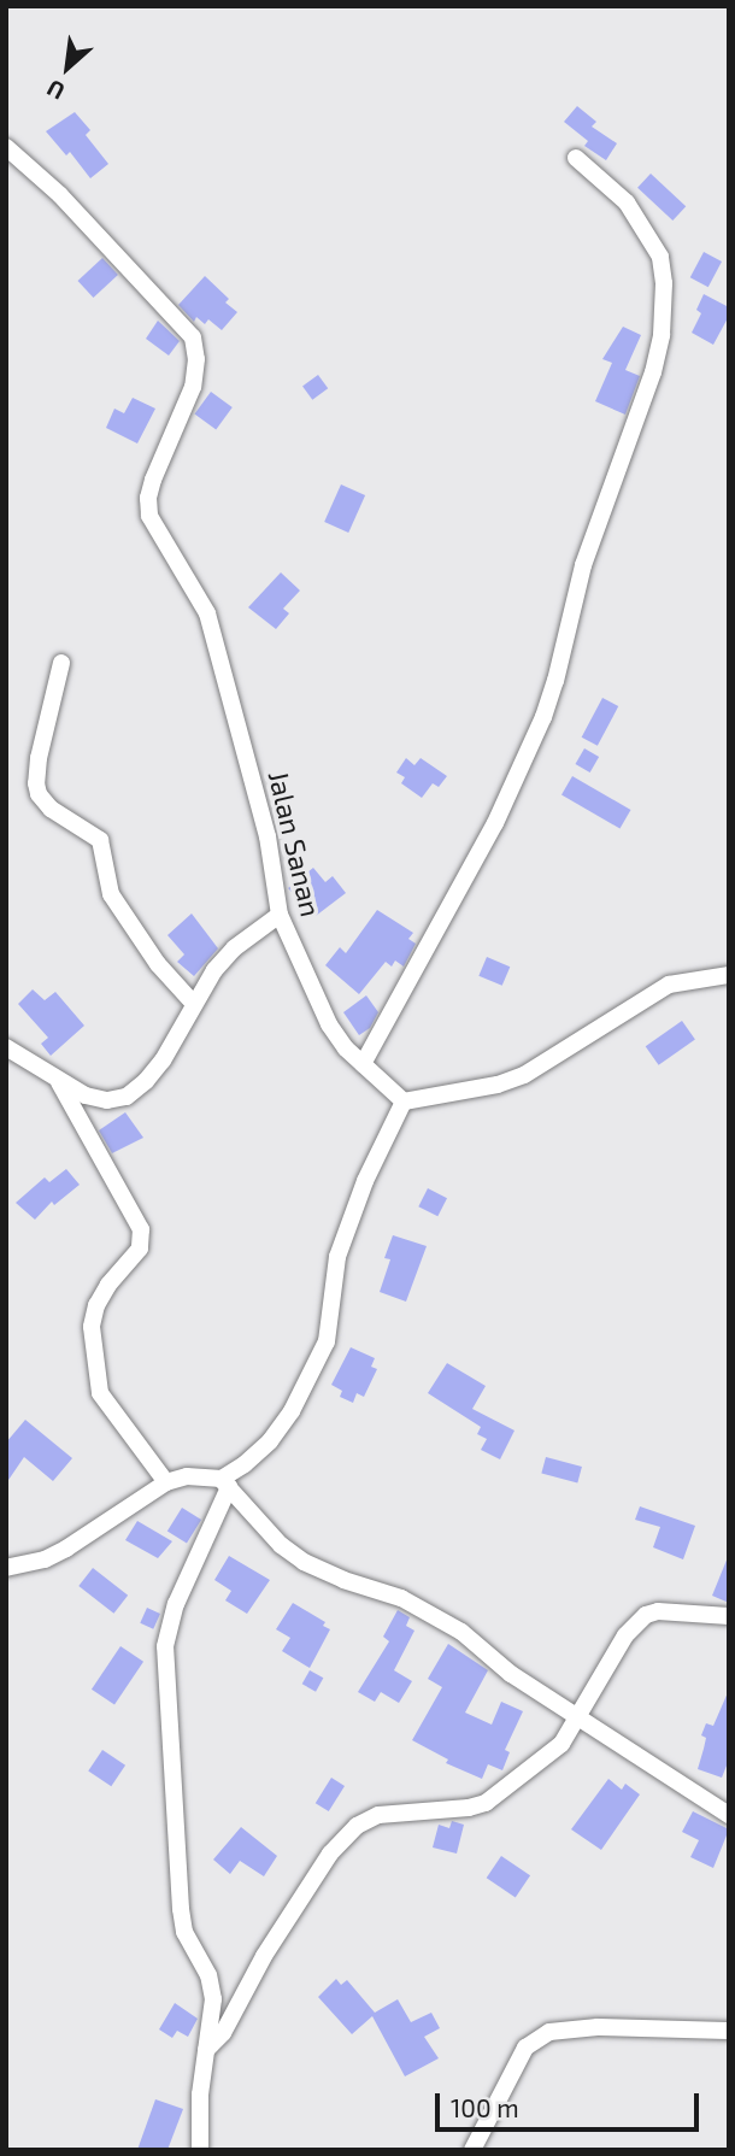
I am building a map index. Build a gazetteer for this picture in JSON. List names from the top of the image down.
{
  "streets": {
    "street": ["Jalan Sanan"]
  },
  "scale_bar": "100 m",
  "north": "bottom left"
}
